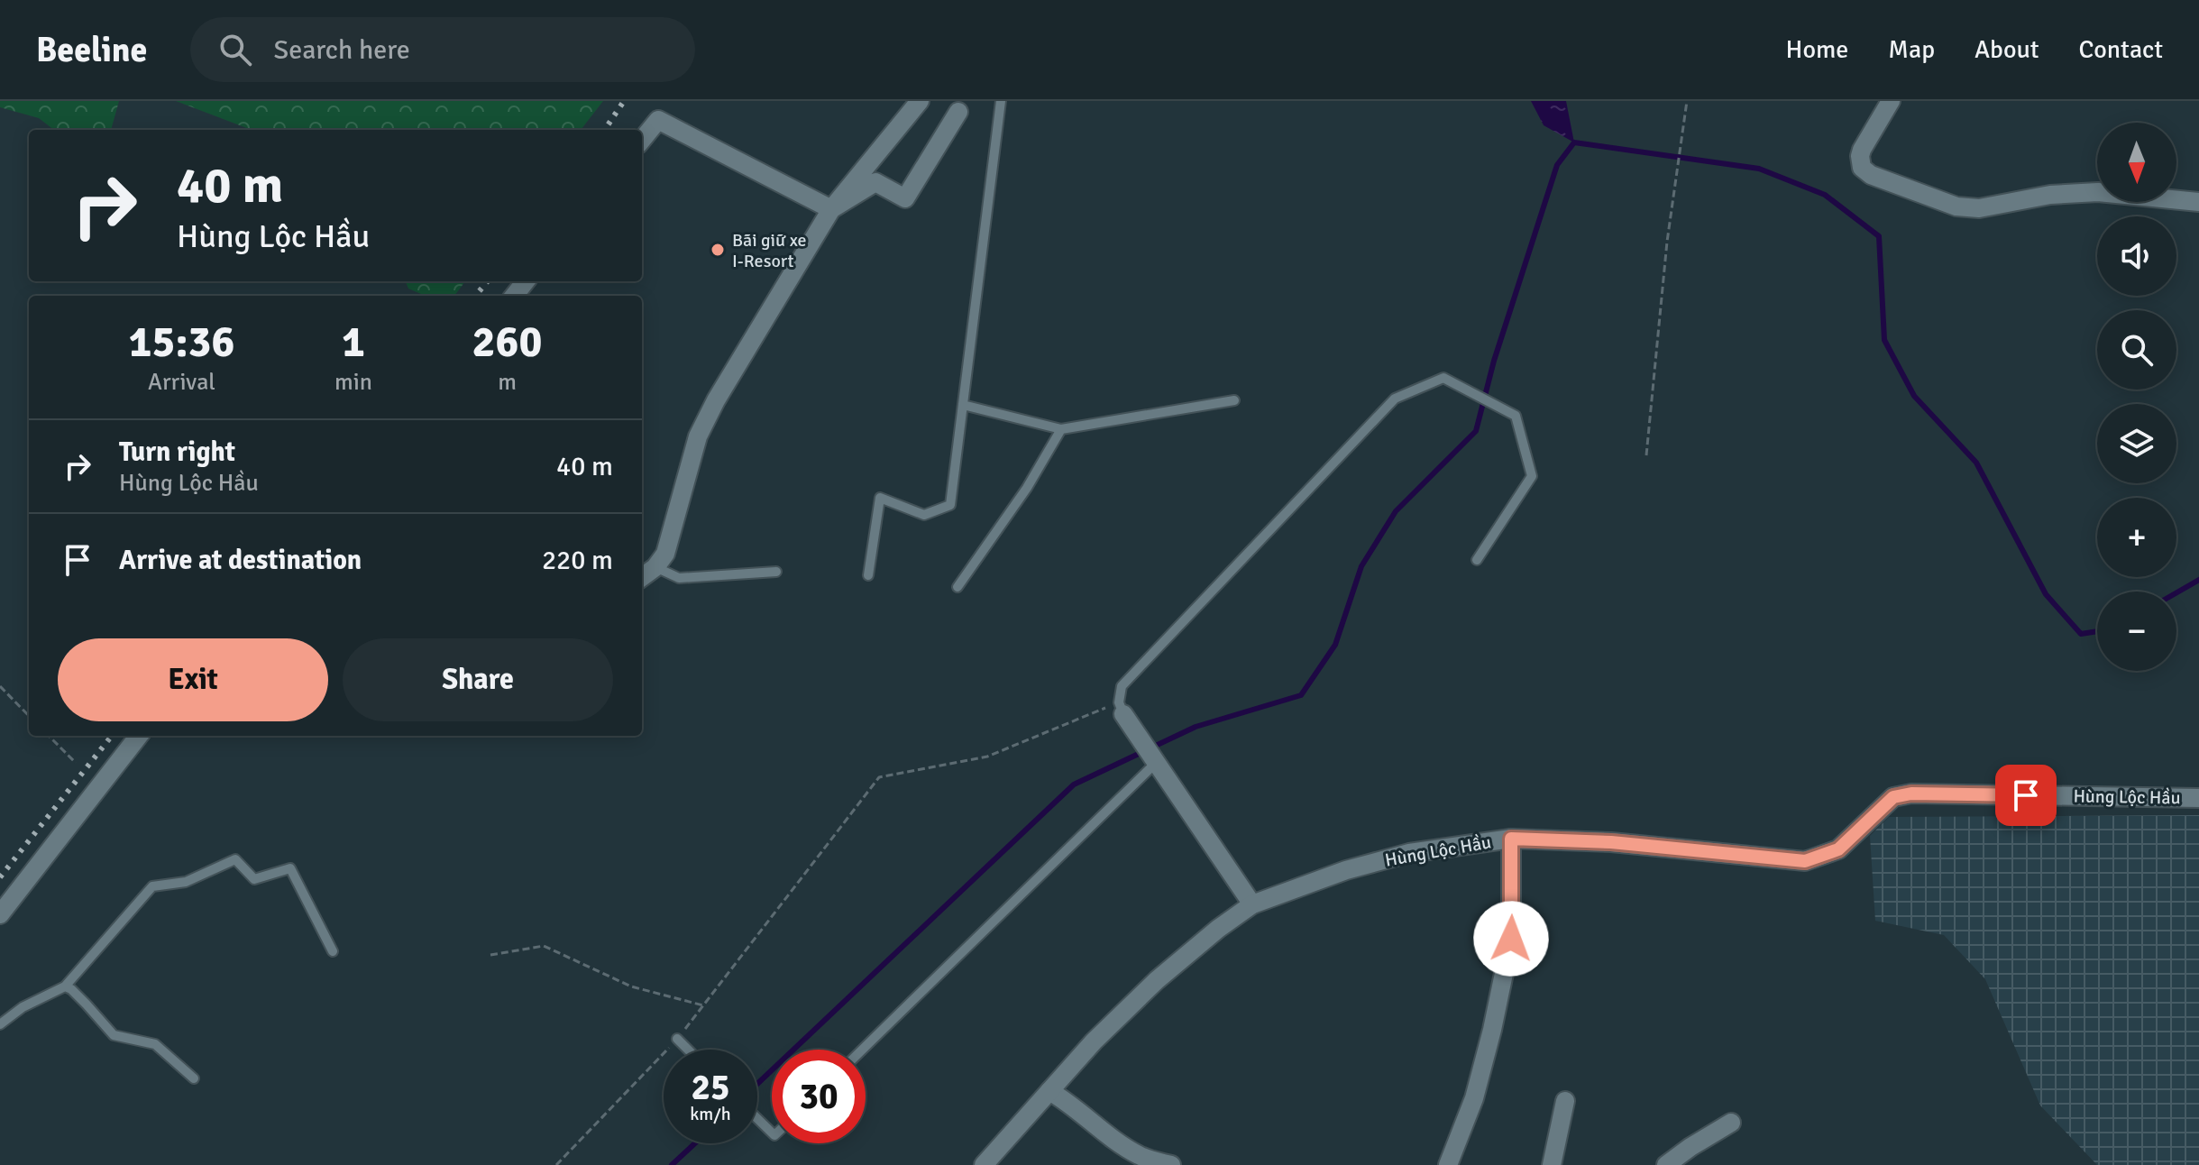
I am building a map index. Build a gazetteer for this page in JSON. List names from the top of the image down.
{
  "streets": {
    "street": ["Hùng Lộc Hầu"]
  },
  "places": ["Bãi giữ xe I-Resort"],
  "north": "bottom",
  "page": {
    "header": "Beeline",
    "search": "Search here",
    "nav": [
      "Home",
      "Map",
      "About",
      "Contact"
    ],
    "map_buttons": ["+", "−"],
    "turn": ["40 m", "Hùng Lộc Hầu"],
    "eta": [
      "15:36",
      "Arrival",
      "1",
      "min",
      "260",
      "m"
    ],
    "list": [
      {
        "name": "Turn right",
        "note": "Hùng Lộc Hầu",
        "value": "40 m"
      },
      {
        "name": "Arrive at destination",
        "value": "220 m"
      }
    ],
    "buttons": ["Exit", "Share"],
    "speed": "25 km/h",
    "limit": "30"
  }
}
